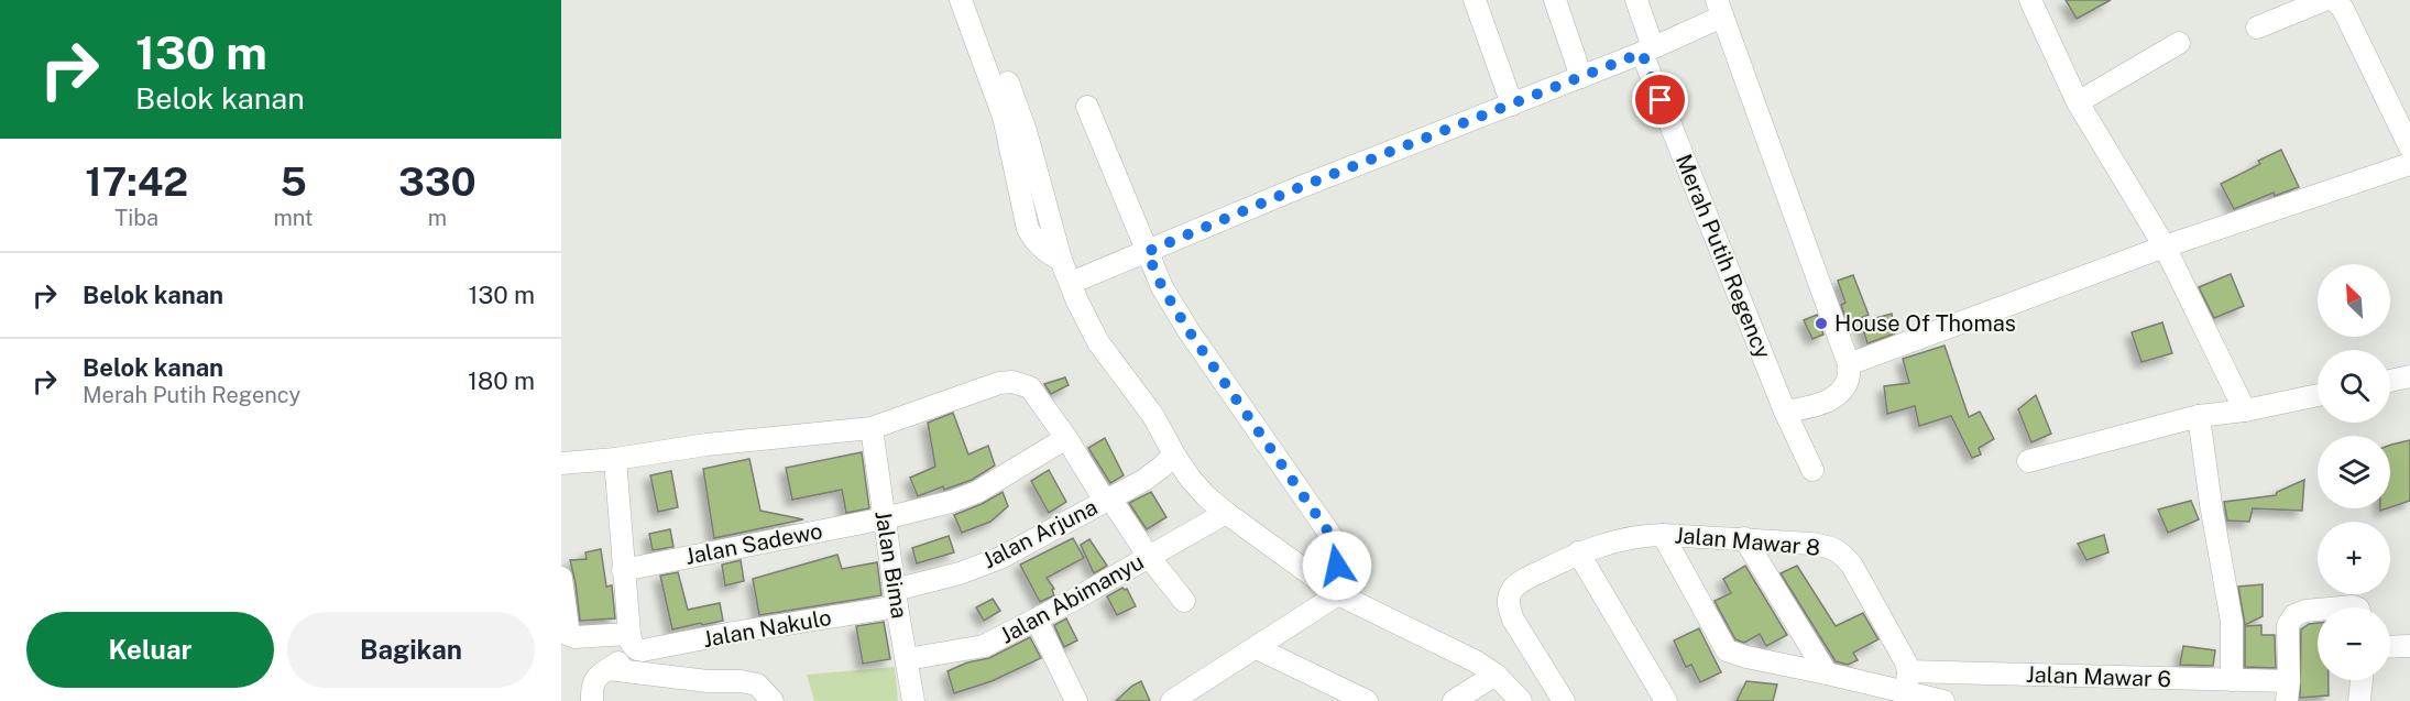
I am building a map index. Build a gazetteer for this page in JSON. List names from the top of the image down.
{
  "streets": {
    "street": [
      "Merah Putih Regency",
      "Jalan Arjuna",
      "Jalan Mawar 8",
      "Jalan Sadewo",
      "Jalan Bima",
      "Jalan Abimanyu",
      "Jalan Nakulo",
      "Jalan Mawar 6"
    ]
  },
  "crossings": [
    ["Jalan Arjuna", "Jalan Bima"],
    ["Jalan Arjuna", "Jalan Nakulo"],
    ["Jalan Mawar 8", "Jalan Mawar 6"],
    ["Jalan Sadewo", "Jalan Bima"],
    ["Jalan Bima", "Jalan Abimanyu"],
    ["Jalan Bima", "Jalan Nakulo"]
  ],
  "places": ["House Of Thomas"],
  "north": "top left",
  "page": {
    "turn": ["130 m", "Belok kanan"],
    "eta": [
      "17:42",
      "Tiba",
      "5",
      "mnt",
      "330",
      "m"
    ],
    "list": [
      {
        "name": "Belok kanan",
        "value": "130 m"
      },
      {
        "name": "Belok kanan",
        "note": "Merah Putih Regency",
        "value": "180 m"
      }
    ],
    "map_buttons": ["+", "−"],
    "buttons": ["Keluar", "Bagikan"]
  }
}
